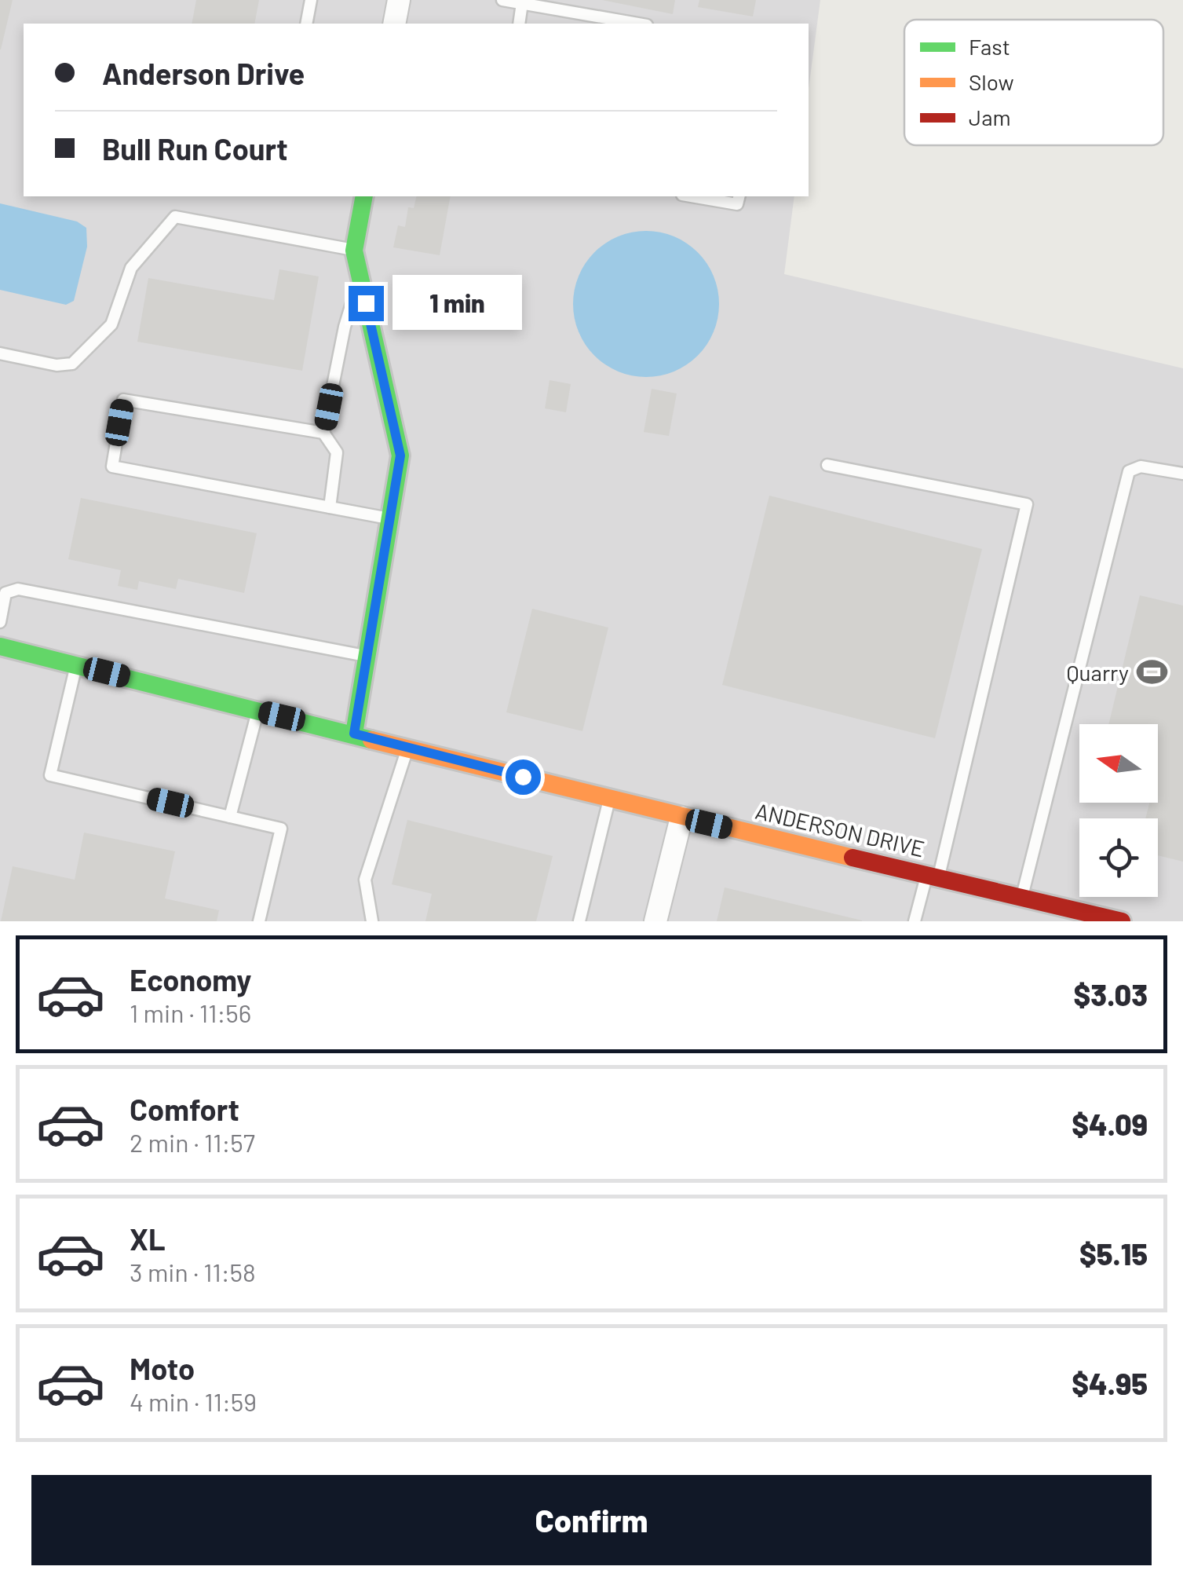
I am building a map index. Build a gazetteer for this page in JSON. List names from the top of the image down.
{
  "streets": {
    "street": ["ANDERSON DRIVE"]
  },
  "places": {
    "sports": ["Quarry"]
  },
  "legend": ["Fast", "Slow", "Jam"],
  "north": "left",
  "page": {
    "banner": ["Anderson Drive", "Bull Run Court"],
    "bubble": "1 min",
    "list": [
      {
        "name": "Economy",
        "note": "1 min · 11:56",
        "value": "$3.03"
      },
      {
        "name": "Comfort",
        "note": "2 min · 11:57",
        "value": "$4.09"
      },
      {
        "name": "XL",
        "note": "3 min · 11:58",
        "value": "$5.15"
      },
      {
        "name": "Moto",
        "note": "4 min · 11:59",
        "value": "$4.95"
      }
    ],
    "buttons": "Confirm"
  }
}
